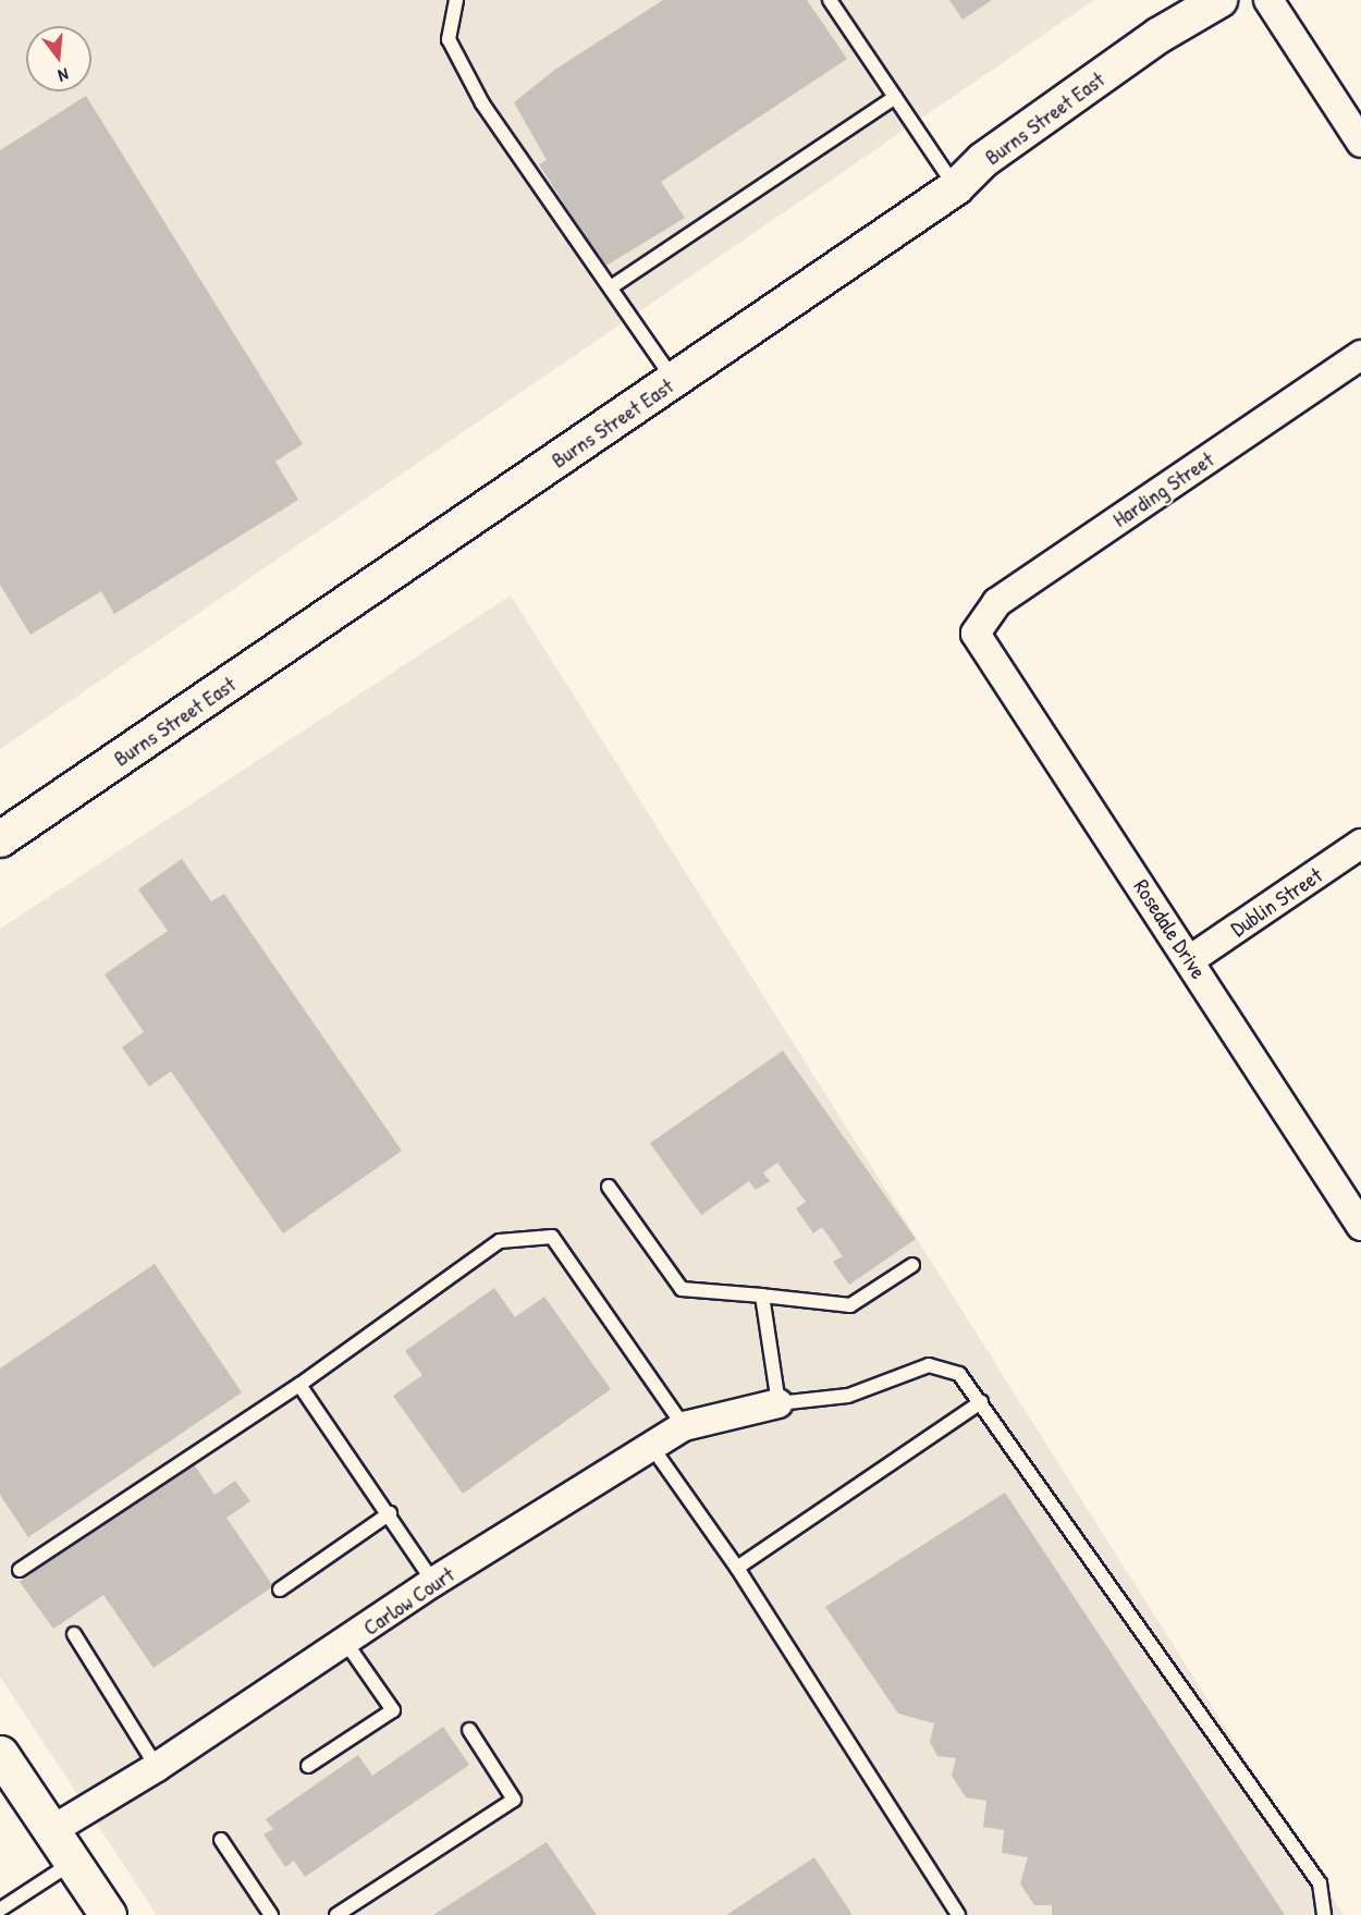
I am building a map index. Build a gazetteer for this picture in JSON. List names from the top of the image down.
{
  "streets": {
    "street": [
      "Burns Street East",
      "Harding Street",
      "Dublin Street",
      "Rosedale Drive",
      "Carlow Court"
    ]
  },
  "crossings": [
    ["Harding Street", "Rosedale Drive"],
    ["Dublin Street", "Rosedale Drive"]
  ],
  "north": "bottom"
}
